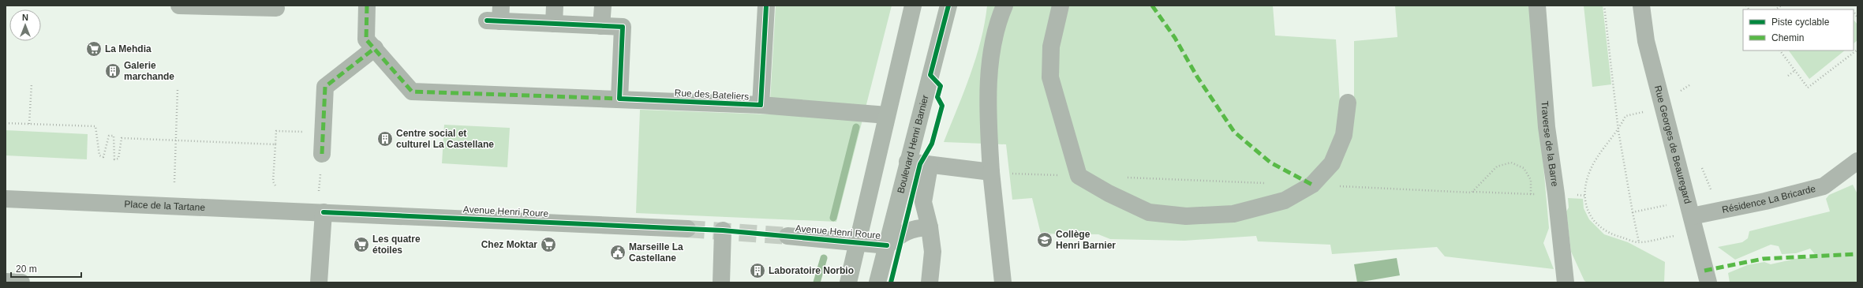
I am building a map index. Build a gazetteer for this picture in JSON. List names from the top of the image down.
{
  "streets": {
    "main road": ["Boulevard Henri Barnier"],
    "street": [
      "Rue des Bateliers",
      "Traverse de la Barre",
      "Rue Georges de Beauregard",
      "Résidence La Bricarde",
      "Place de la Tartane",
      "Avenue Henri Roure"
    ]
  },
  "crossings": [
    ["Boulevard Henri Barnier", "Avenue Henri Roure"],
    ["Rue Georges de Beauregard", "Résidence La Bricarde"],
    ["Place de la Tartane", "Avenue Henri Roure"]
  ],
  "places": {
    "supermarket": ["La Mehdia", "Les quatre étoiles", "Chez Moktar"],
    "building": ["Galerie marchande", "Centre social et culturel La Castellane", "Laboratoire Norbio"],
    "school or university": ["Collège Henri Barnier"],
    "public building": ["Marseille La Castellane"]
  },
  "legend": ["Piste cyclable", "Chemin"],
  "scale_bar": "20 m",
  "north": "top"
}
